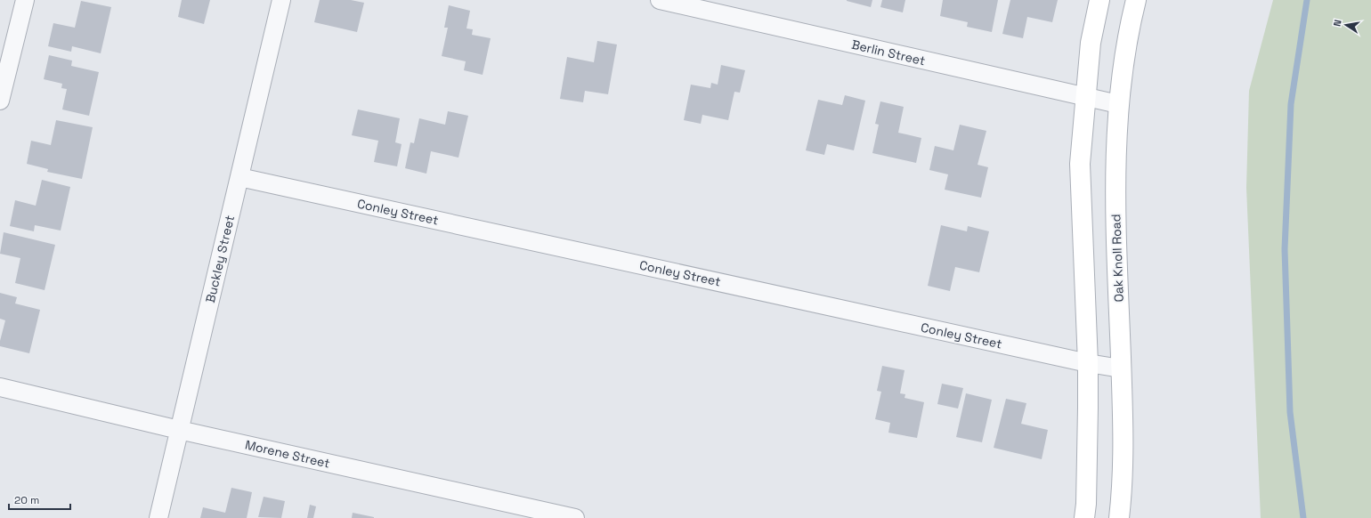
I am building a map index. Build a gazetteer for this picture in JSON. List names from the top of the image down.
{
  "streets": {
    "street": [
      "Berlin Street",
      "Conley Street",
      "Oak Knoll Road",
      "Buckley Street",
      "Morene Street"
    ]
  },
  "crossings": [
    ["Berlin Street", "Oak Knoll Road"],
    ["Conley Street", "Oak Knoll Road"],
    ["Conley Street", "Buckley Street"],
    ["Buckley Street", "Morene Street"]
  ],
  "scale_bar": "20 m",
  "north": "left"
}
